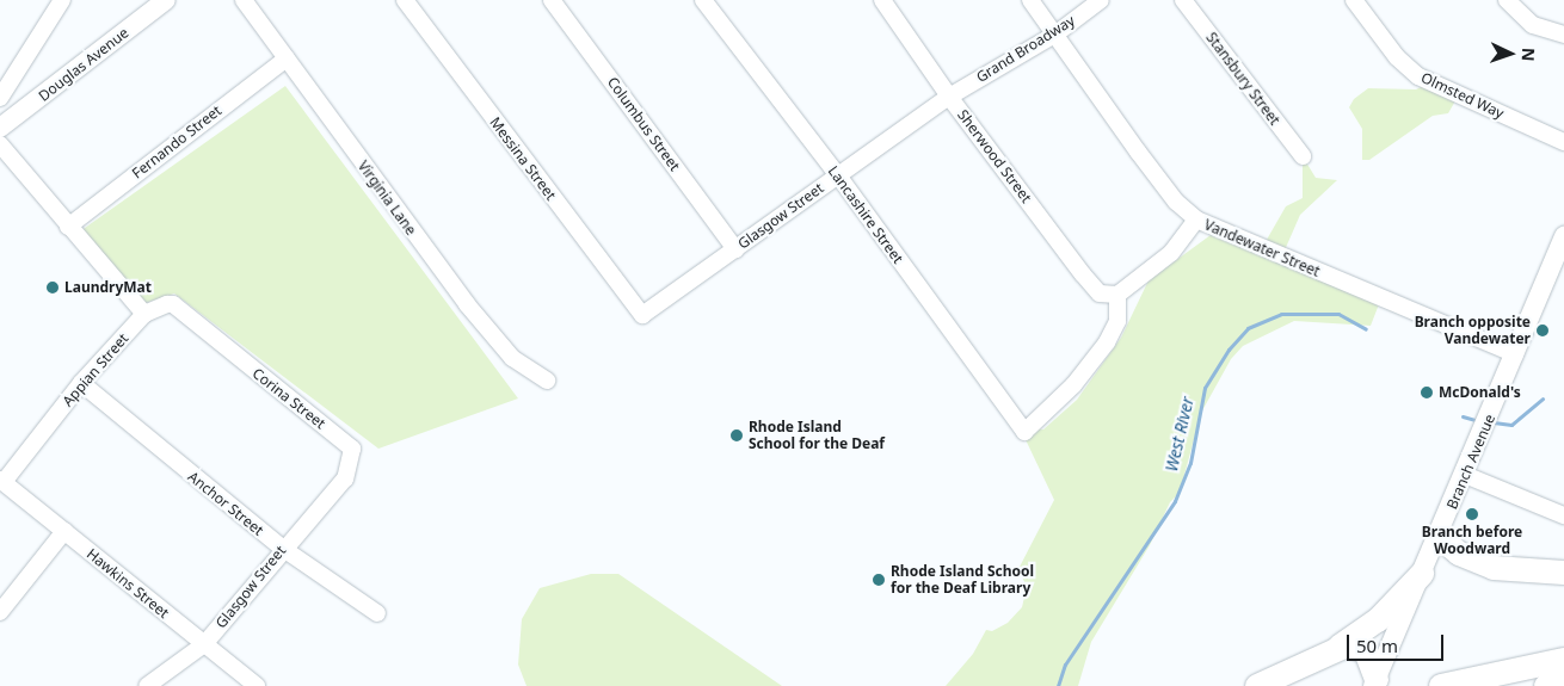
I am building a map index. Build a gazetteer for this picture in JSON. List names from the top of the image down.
{
  "streets": {
    "main road": ["Douglas Avenue", "Branch Avenue"],
    "street": [
      "Grand Broadway",
      "Stansbury Street",
      "Olmsted Way",
      "Columbus Street",
      "Fernando Street",
      "Sherwood Street",
      "Messina Street",
      "Virginia Lane",
      "Lancashire Street",
      "Glasgow Street",
      "Vandewater Street",
      "Appian Street",
      "Corina Street",
      "Anchor Street",
      "Hawkins Street"
    ]
  },
  "crossings": [
    ["Grand Broadway", "Sherwood Street"],
    ["Grand Broadway", "Glasgow Street"],
    ["Grand Broadway", "Vandewater Street"],
    ["Columbus Street", "Glasgow Street"],
    ["Fernando Street", "Virginia Lane"],
    ["Sherwood Street", "Lancashire Street"],
    ["Sherwood Street", "Glasgow Street"],
    ["Messina Street", "Glasgow Street"],
    ["Lancashire Street", "Glasgow Street"],
    ["Glasgow Street", "Corina Street"],
    ["Glasgow Street", "Anchor Street"],
    ["Glasgow Street", "Hawkins Street"],
    ["Vandewater Street", "Branch Avenue"],
    ["Appian Street", "Corina Street"],
    ["Appian Street", "Anchor Street"],
    ["Appian Street", "Hawkins Street"]
  ],
  "water": ["West River"],
  "places": [
    "LaundryMat",
    "Branch opposite Vandewater",
    "McDonald's",
    "Rhode Island School for the Deaf",
    "Branch before Woodward",
    "Rhode Island School for the Deaf Library"
  ],
  "scale_bar": "50 m",
  "north": "right"
}
